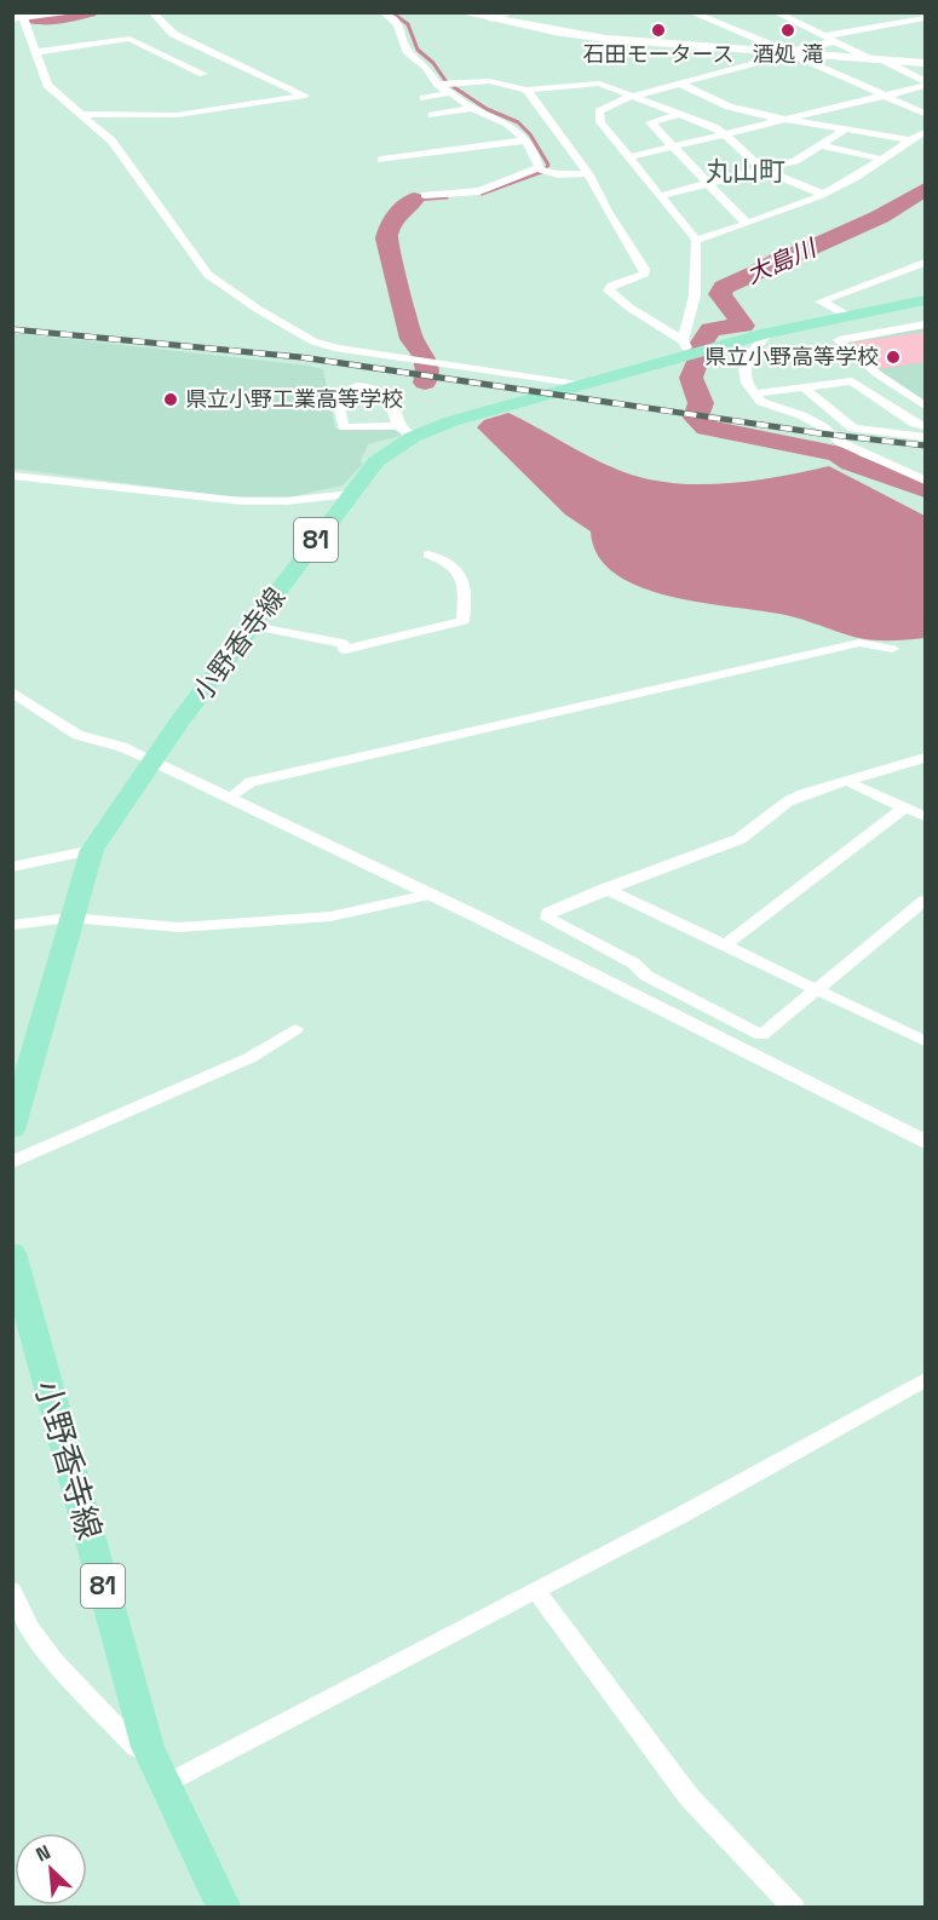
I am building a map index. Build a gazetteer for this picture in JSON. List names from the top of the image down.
{
  "streets": {
    "main road": ["81", "小野香寺線"]
  },
  "districts": ["丸山町"],
  "water": ["大島川"],
  "places": [
    "石田モータース",
    "酒処 滝",
    "県立小野高等学校",
    "県立小野工業高等学校"
  ],
  "north": "top left"
}
